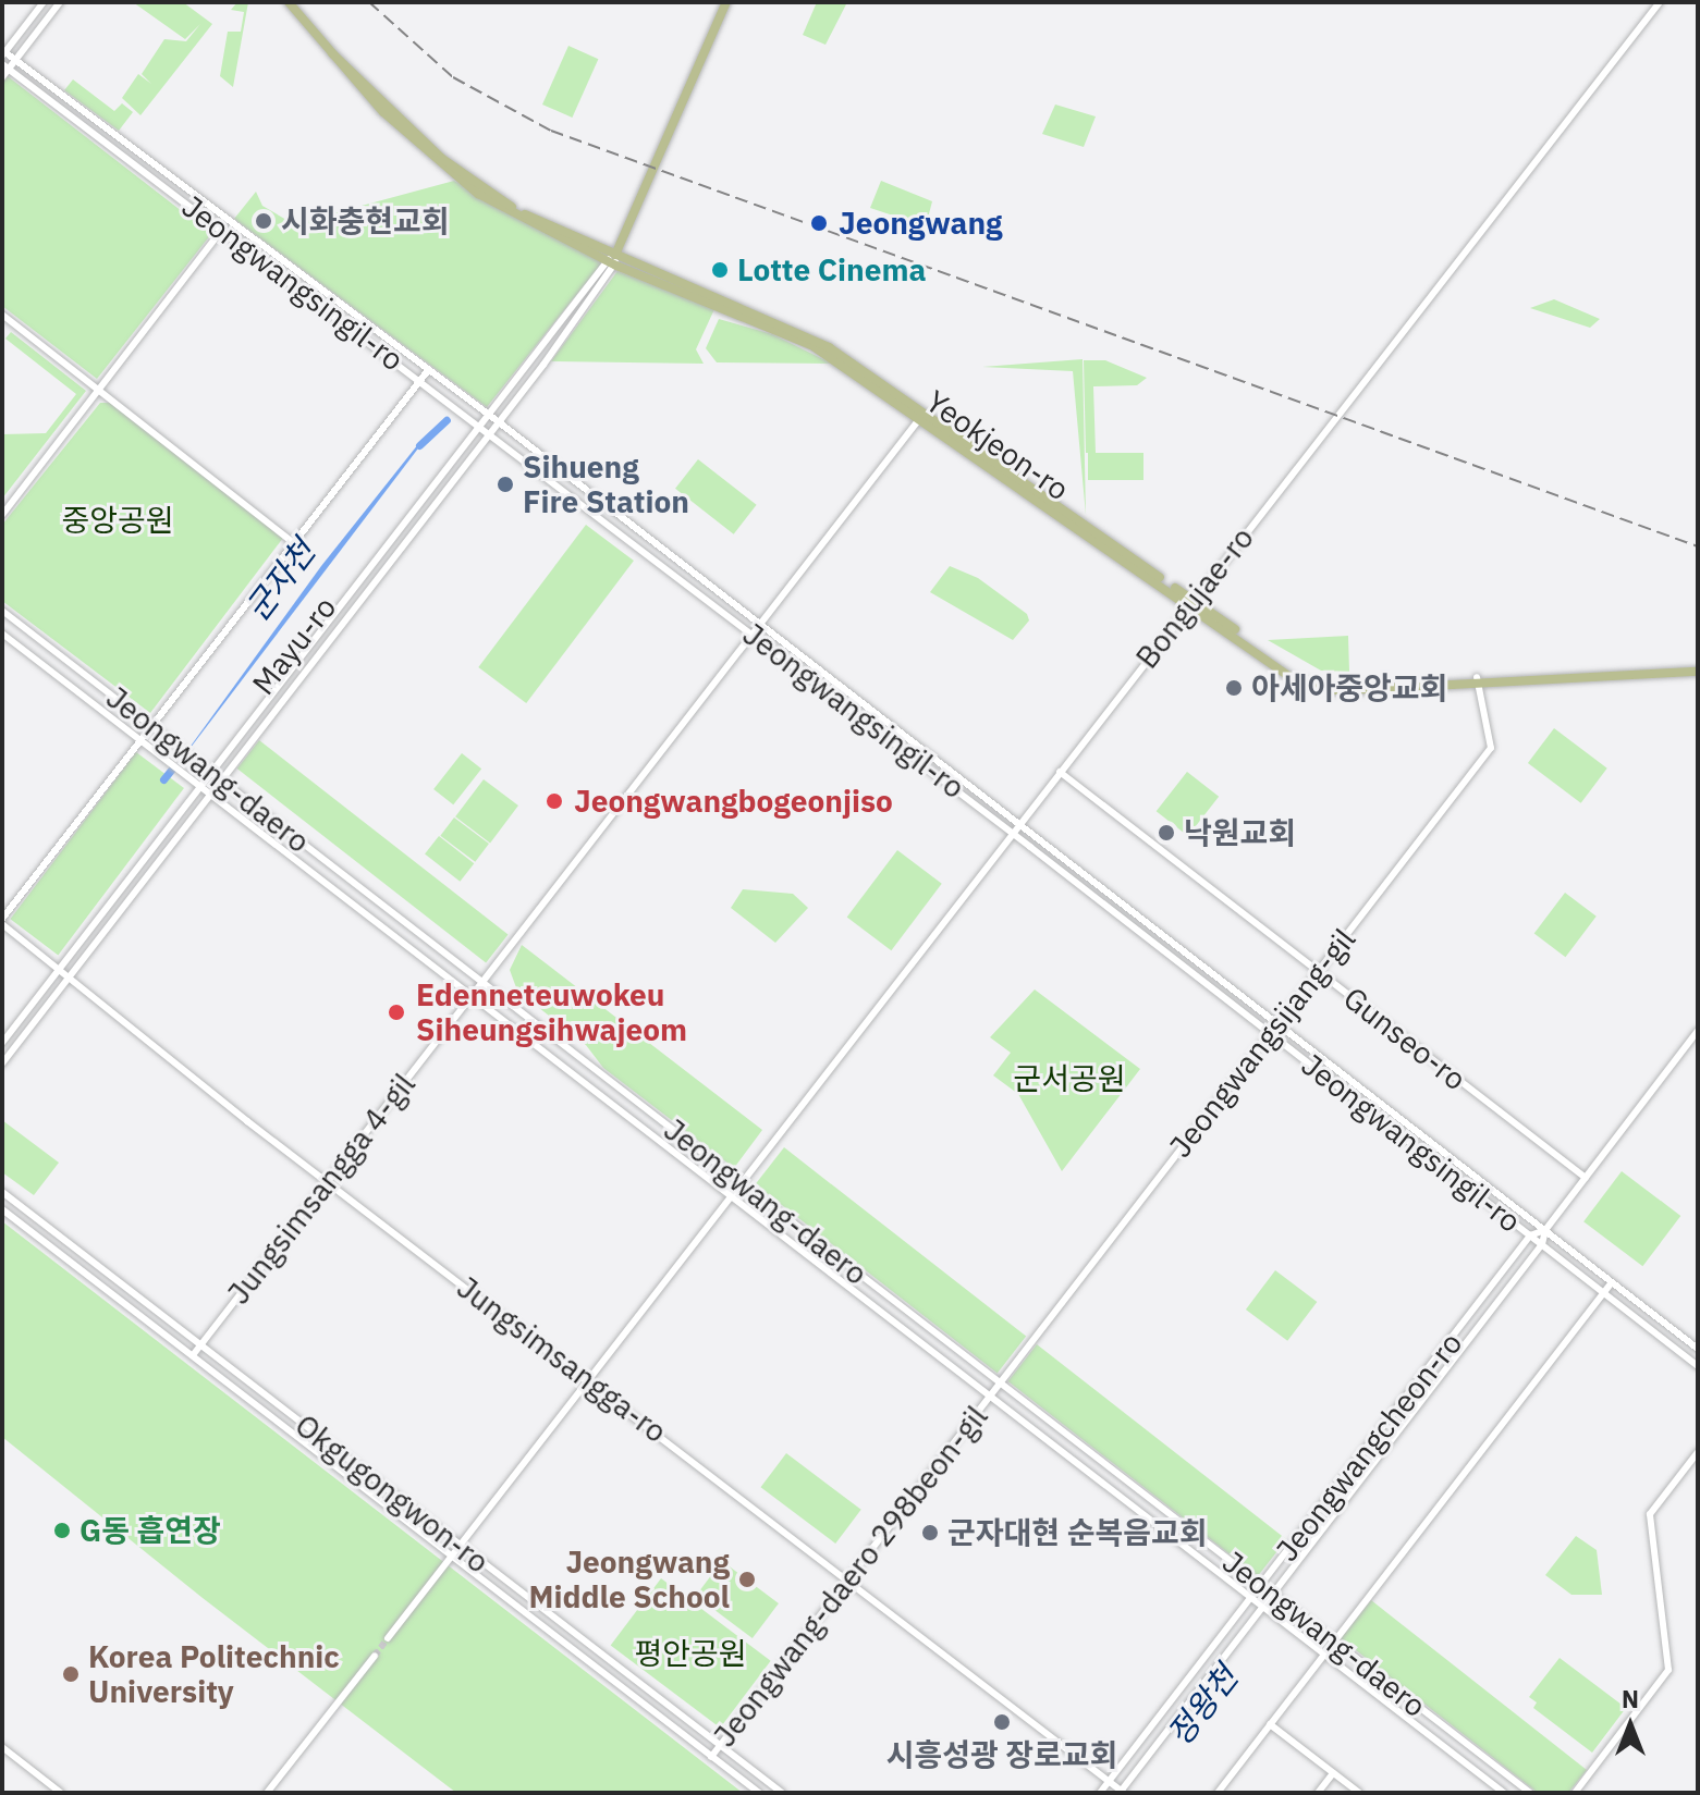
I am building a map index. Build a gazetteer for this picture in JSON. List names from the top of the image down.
{
  "streets": {
    "main road": ["Yeokjeon-ro", "Mayu-ro"],
    "street": [
      "Jeongwangsingil-ro",
      "Bongujae-ro",
      "Jeongwang-daero",
      "Gunseo-ro",
      "Jeongwangsijang-gil",
      "Jungsimsangga 4-gil",
      "Jungsimsangga-ro",
      "Jeongwangcheon-ro",
      "Okgugongwon-ro",
      "Jeongwang-daero 298beon-gil"
    ]
  },
  "crossings": [
    ["Jeongwangsingil-ro", "Bongujae-ro"],
    ["Jeongwangsingil-ro", "Mayu-ro"],
    ["Jeongwangsingil-ro", "Jeongwangsijang-gil"],
    ["Jeongwangsingil-ro", "Jungsimsangga 4-gil"],
    ["Jeongwangsingil-ro", "Jeongwangcheon-ro"],
    ["Yeokjeon-ro", "Bongujae-ro"],
    ["Yeokjeon-ro", "Mayu-ro"],
    ["Yeokjeon-ro", "Jeongwangsijang-gil"],
    ["Yeokjeon-ro", "Jungsimsangga 4-gil"],
    ["Bongujae-ro", "Jeongwang-daero"],
    ["Bongujae-ro", "Gunseo-ro"],
    ["Bongujae-ro", "Jungsimsangga-ro"],
    ["Bongujae-ro", "Okgugongwon-ro"],
    ["Mayu-ro", "Jeongwang-daero"],
    ["Mayu-ro", "Jungsimsangga-ro"],
    ["Jeongwang-daero", "Jeongwangsijang-gil"],
    ["Jeongwang-daero", "Jungsimsangga 4-gil"],
    ["Jeongwang-daero", "Jeongwangcheon-ro"],
    ["Jeongwang-daero", "Jeongwang-daero 298beon-gil"],
    ["Gunseo-ro", "Jeongwangsijang-gil"],
    ["Gunseo-ro", "Jeongwangcheon-ro"],
    ["Jeongwangsijang-gil", "Jeongwang-daero 298beon-gil"],
    ["Jungsimsangga 4-gil", "Jungsimsangga-ro"],
    ["Jungsimsangga 4-gil", "Okgugongwon-ro"],
    ["Jungsimsangga-ro", "Jeongwangcheon-ro"],
    ["Jungsimsangga-ro", "Jeongwang-daero 298beon-gil"],
    ["Okgugongwon-ro", "Jeongwang-daero 298beon-gil"]
  ],
  "water": ["군자천", "정왕천"],
  "parks": ["중앙공원", "군서공원", "평안공원"],
  "places": [
    "시화충현교회",
    "Jeongwang",
    "Lotte Cinema",
    "Sihueng Fire Station",
    "아세아중앙교회",
    "Jeongwangbogeonjiso",
    "낙원교회",
    "Edenneteuwokeu Siheungsihwajeom",
    "G동 흡연장",
    "군자대현 순복음교회",
    "Jeongwang Middle School",
    "Korea Politechnic University",
    "시흥성광 장로교회"
  ],
  "north": "top"
}
